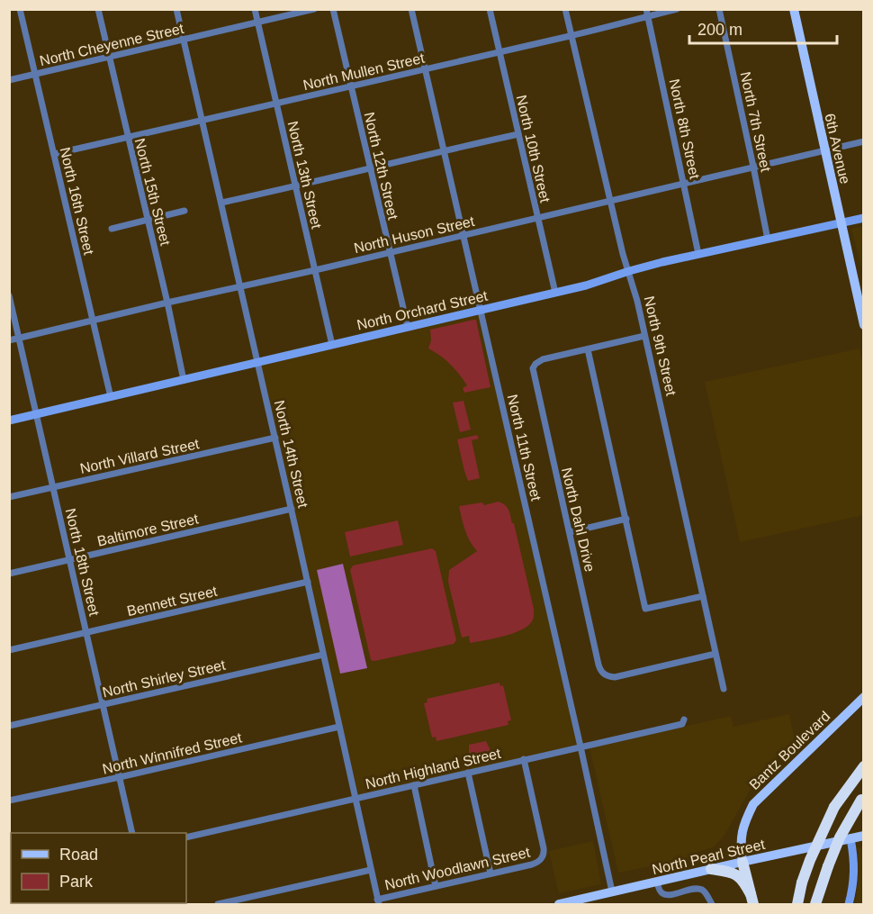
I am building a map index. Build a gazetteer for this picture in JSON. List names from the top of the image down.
{
  "streets": {
    "main road": ["6th Avenue", "Bantz Boulevard", "North Pearl Street"],
    "street": [
      "North Cheyenne Street",
      "North Mullen Street",
      "North 7th Street",
      "North 8th Street",
      "North 10th Street",
      "North 12th Street",
      "North 13th Street",
      "North 15th Street",
      "North 16th Street",
      "North Huson Street",
      "North Orchard Street",
      "North 9th Street",
      "North 11th Street",
      "North 14th Street",
      "North Villard Street",
      "North Dahl Drive",
      "Baltimore Street",
      "North 18th Street",
      "Bennett Street",
      "North Shirley Street",
      "North Winnifred Street",
      "North Highland Street",
      "North Woodlawn Street"
    ]
  },
  "crossings": [
    ["North Cheyenne Street", "North 13th Street"],
    ["North Cheyenne Street", "North 15th Street"],
    ["North Cheyenne Street", "North 16th Street"],
    ["North Cheyenne Street", "North 14th Street"],
    ["North Mullen Street", "North 8th Street"],
    ["North Mullen Street", "North 10th Street"],
    ["North Mullen Street", "North 12th Street"],
    ["North Mullen Street", "North 13th Street"],
    ["North Mullen Street", "North 15th Street"],
    ["North Mullen Street", "North 16th Street"],
    ["North Mullen Street", "North 9th Street"],
    ["North Mullen Street", "North 11th Street"],
    ["North Mullen Street", "North 14th Street"],
    ["North 7th Street", "North Huson Street"],
    ["North 7th Street", "North Orchard Street"],
    ["North 8th Street", "North Huson Street"],
    ["North 8th Street", "North Orchard Street"],
    ["North 10th Street", "North Huson Street"],
    ["North 10th Street", "North Orchard Street"],
    ["6th Avenue", "North Huson Street"],
    ["6th Avenue", "North Orchard Street"],
    ["North 12th Street", "North Huson Street"],
    ["North 12th Street", "North Orchard Street"],
    ["North 13th Street", "North Huson Street"],
    ["North 13th Street", "North Orchard Street"],
    ["North 15th Street", "North Huson Street"],
    ["North 15th Street", "North Orchard Street"],
    ["North 16th Street", "North Huson Street"],
    ["North 16th Street", "North Orchard Street"],
    ["North Huson Street", "North 9th Street"],
    ["North Huson Street", "North 11th Street"],
    ["North Huson Street", "North 14th Street"],
    ["North Huson Street", "North 18th Street"],
    ["North Orchard Street", "North 9th Street"],
    ["North Orchard Street", "North 11th Street"],
    ["North Orchard Street", "North 14th Street"],
    ["North Orchard Street", "North 18th Street"],
    ["North 9th Street", "North Dahl Drive"],
    ["North 11th Street", "North Highland Street"],
    ["North 11th Street", "North Pearl Street"],
    ["North 14th Street", "North Villard Street"],
    ["North 14th Street", "Baltimore Street"],
    ["North 14th Street", "Bennett Street"],
    ["North 14th Street", "North Shirley Street"],
    ["North 14th Street", "North Winnifred Street"],
    ["North 14th Street", "North Highland Street"],
    ["North 14th Street", "North Woodlawn Street"],
    ["North Villard Street", "North 18th Street"],
    ["Baltimore Street", "North 18th Street"],
    ["North 18th Street", "Bennett Street"],
    ["North 18th Street", "North Shirley Street"],
    ["North 18th Street", "North Winnifred Street"],
    ["Bantz Boulevard", "North Pearl Street"],
    ["North Highland Street", "North Woodlawn Street"]
  ],
  "legend": ["Road", "Park"],
  "scale_bar": "200 m"
}
